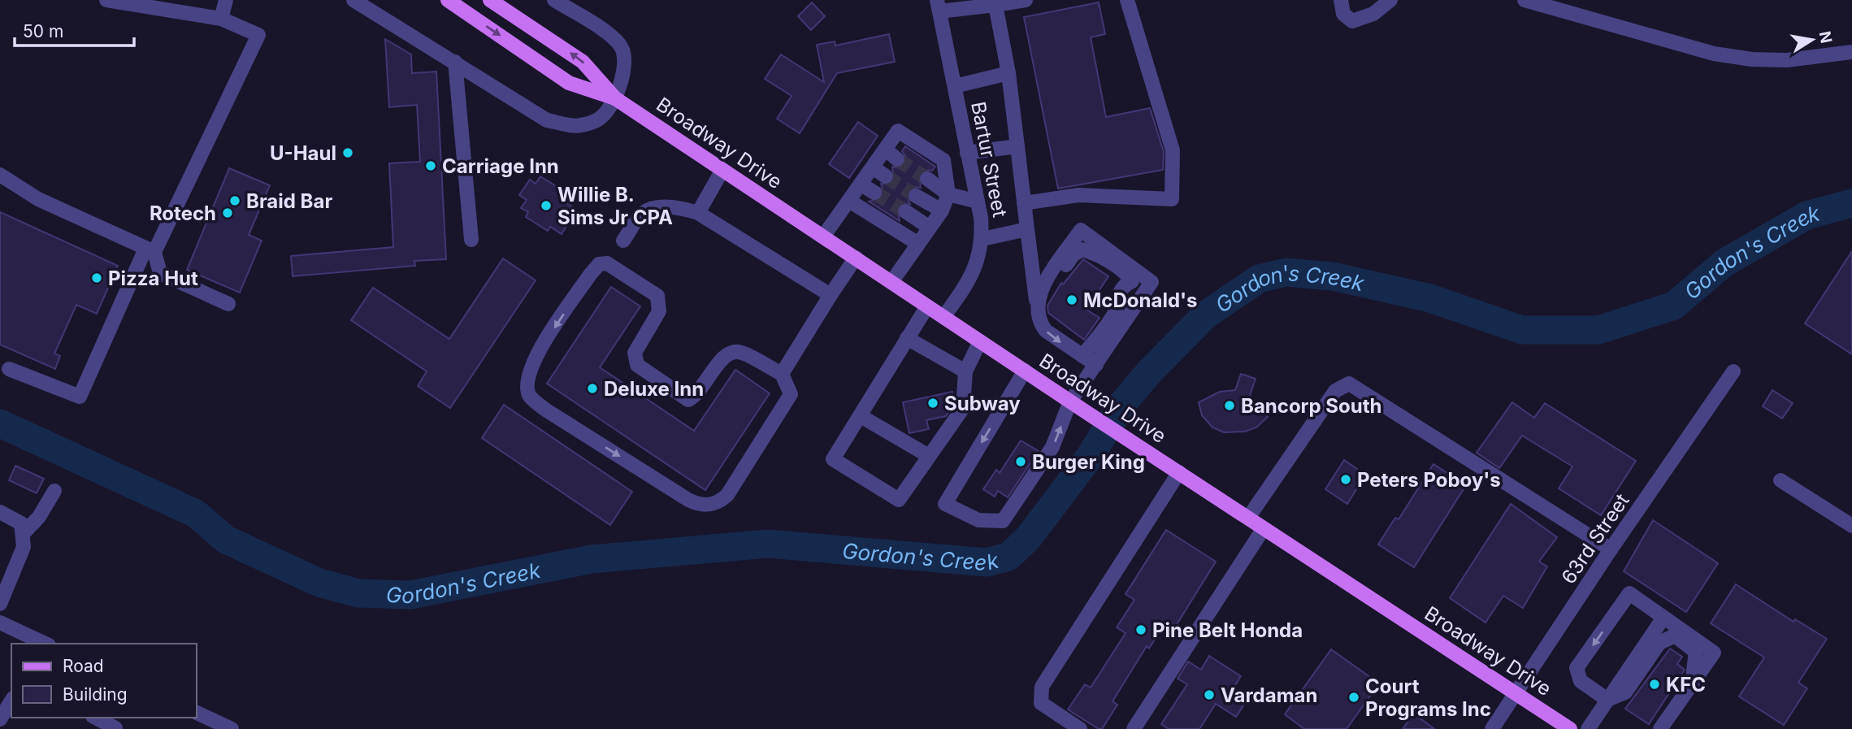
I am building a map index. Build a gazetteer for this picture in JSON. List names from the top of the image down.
{
  "streets": {
    "main road": ["Broadway Drive"],
    "street": ["Bartur Street", "63rd Street"]
  },
  "crossings": [
    ["Broadway Drive", "Bartur Street"],
    ["Broadway Drive", "63rd Street"]
  ],
  "water": ["Gordon's Creek"],
  "places": [
    "U-Haul",
    "Carriage Inn",
    "Braid Bar",
    "Willie B. Sims Jr CPA",
    "Rotech",
    "Pizza Hut",
    "McDonald's",
    "Deluxe Inn",
    "Subway",
    "Bancorp South",
    "Burger King",
    "Peters Poboy's",
    "Pine Belt Honda",
    "KFC",
    "Vardaman",
    "Court Programs Inc"
  ],
  "legend": ["Road", "Building"],
  "scale_bar": "50 m",
  "north": "right"
}
